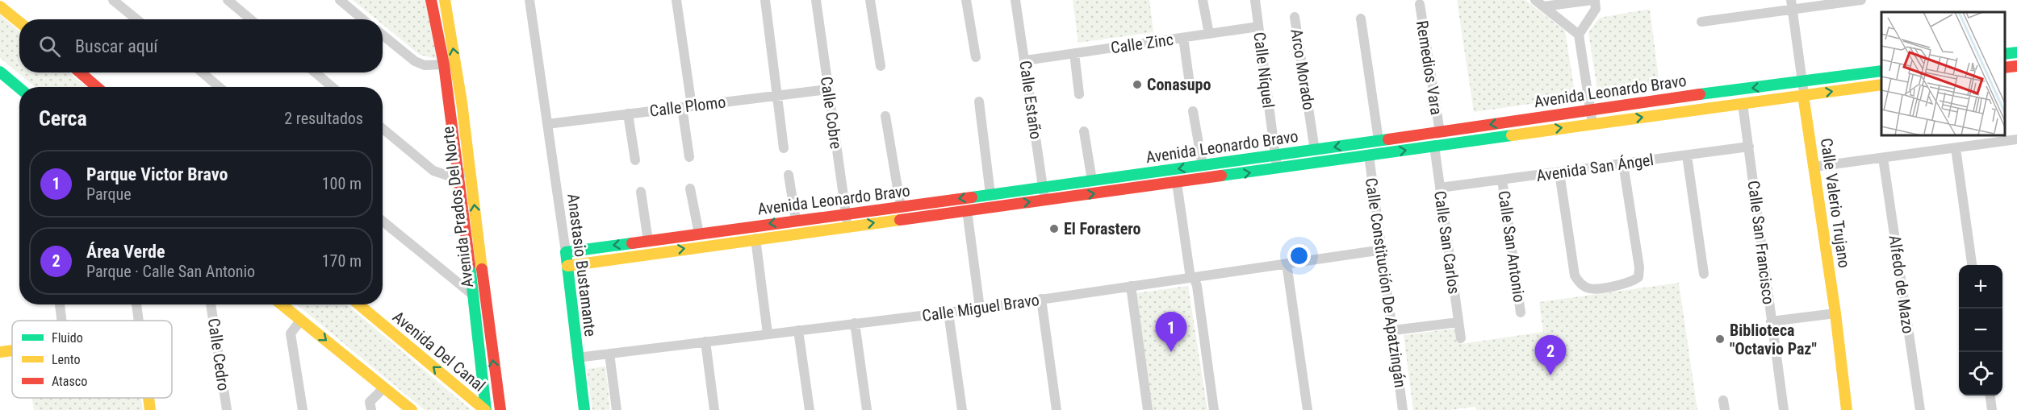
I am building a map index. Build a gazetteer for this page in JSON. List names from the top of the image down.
{
  "streets": {
    "street": [
      "Calle Zinc",
      "Remedios Vara",
      "Arco Morado",
      "Calle Níquel",
      "Avenida Leonardo Bravo",
      "Calle Estaño",
      "Calle Plomo",
      "Calle Cobre",
      "Avenida San Ángel",
      "Calle Valerio Trujano",
      "Avenida Prados Del Norte",
      "Calle San Carlos",
      "Calle San Francisco",
      "Calle San Antonio",
      "Anastasio Bustamante",
      "Calle Constitución De Apatzingán",
      "Alfedo de Mazo",
      "Calle Miguel Bravo",
      "Avenida Del Canal",
      "Calle Cedro"
    ]
  },
  "crossings": [
    ["Calle Zinc", "Calle Níquel"],
    ["Calle Zinc", "Calle Estaño"],
    ["Remedios Vara", "Avenida Leonardo Bravo"],
    ["Arco Morado", "Avenida Leonardo Bravo"],
    ["Calle Níquel", "Avenida Leonardo Bravo"],
    ["Avenida Leonardo Bravo", "Calle Estaño"],
    ["Avenida Leonardo Bravo", "Calle Cobre"],
    ["Avenida Leonardo Bravo", "Calle Valerio Trujano"],
    ["Avenida Leonardo Bravo", "Calle San Carlos"],
    ["Avenida Leonardo Bravo", "Calle San Francisco"],
    ["Avenida Leonardo Bravo", "Anastasio Bustamante"],
    ["Avenida Leonardo Bravo", "Calle Constitución De Apatzingán"],
    ["Calle Plomo", "Calle Cobre"],
    ["Calle Plomo", "Anastasio Bustamante"],
    ["Avenida San Ángel", "Calle San Carlos"],
    ["Avenida San Ángel", "Calle San Francisco"],
    ["Avenida San Ángel", "Calle San Antonio"],
    ["Anastasio Bustamante", "Calle Miguel Bravo"],
    ["Calle Constitución De Apatzingán", "Calle Miguel Bravo"]
  ],
  "places": ["Conasupo", "El Forastero", "Biblioteca \"Octavio Paz\""],
  "legend": ["Fluido", "Lento", "Atasco"],
  "page": {
    "search": "Buscar aquí",
    "heading": ["Cerca", "2 resultados"],
    "list": [
      {
        "mark": "1",
        "name": "Parque Victor Bravo",
        "note": "Parque",
        "value": "100 m"
      },
      {
        "mark": "2",
        "name": "Área Verde",
        "note": "Parque · Calle San Antonio",
        "value": "170 m"
      }
    ],
    "map_buttons": ["+", "−"],
    "pins": ["1", "2"]
  }
}
